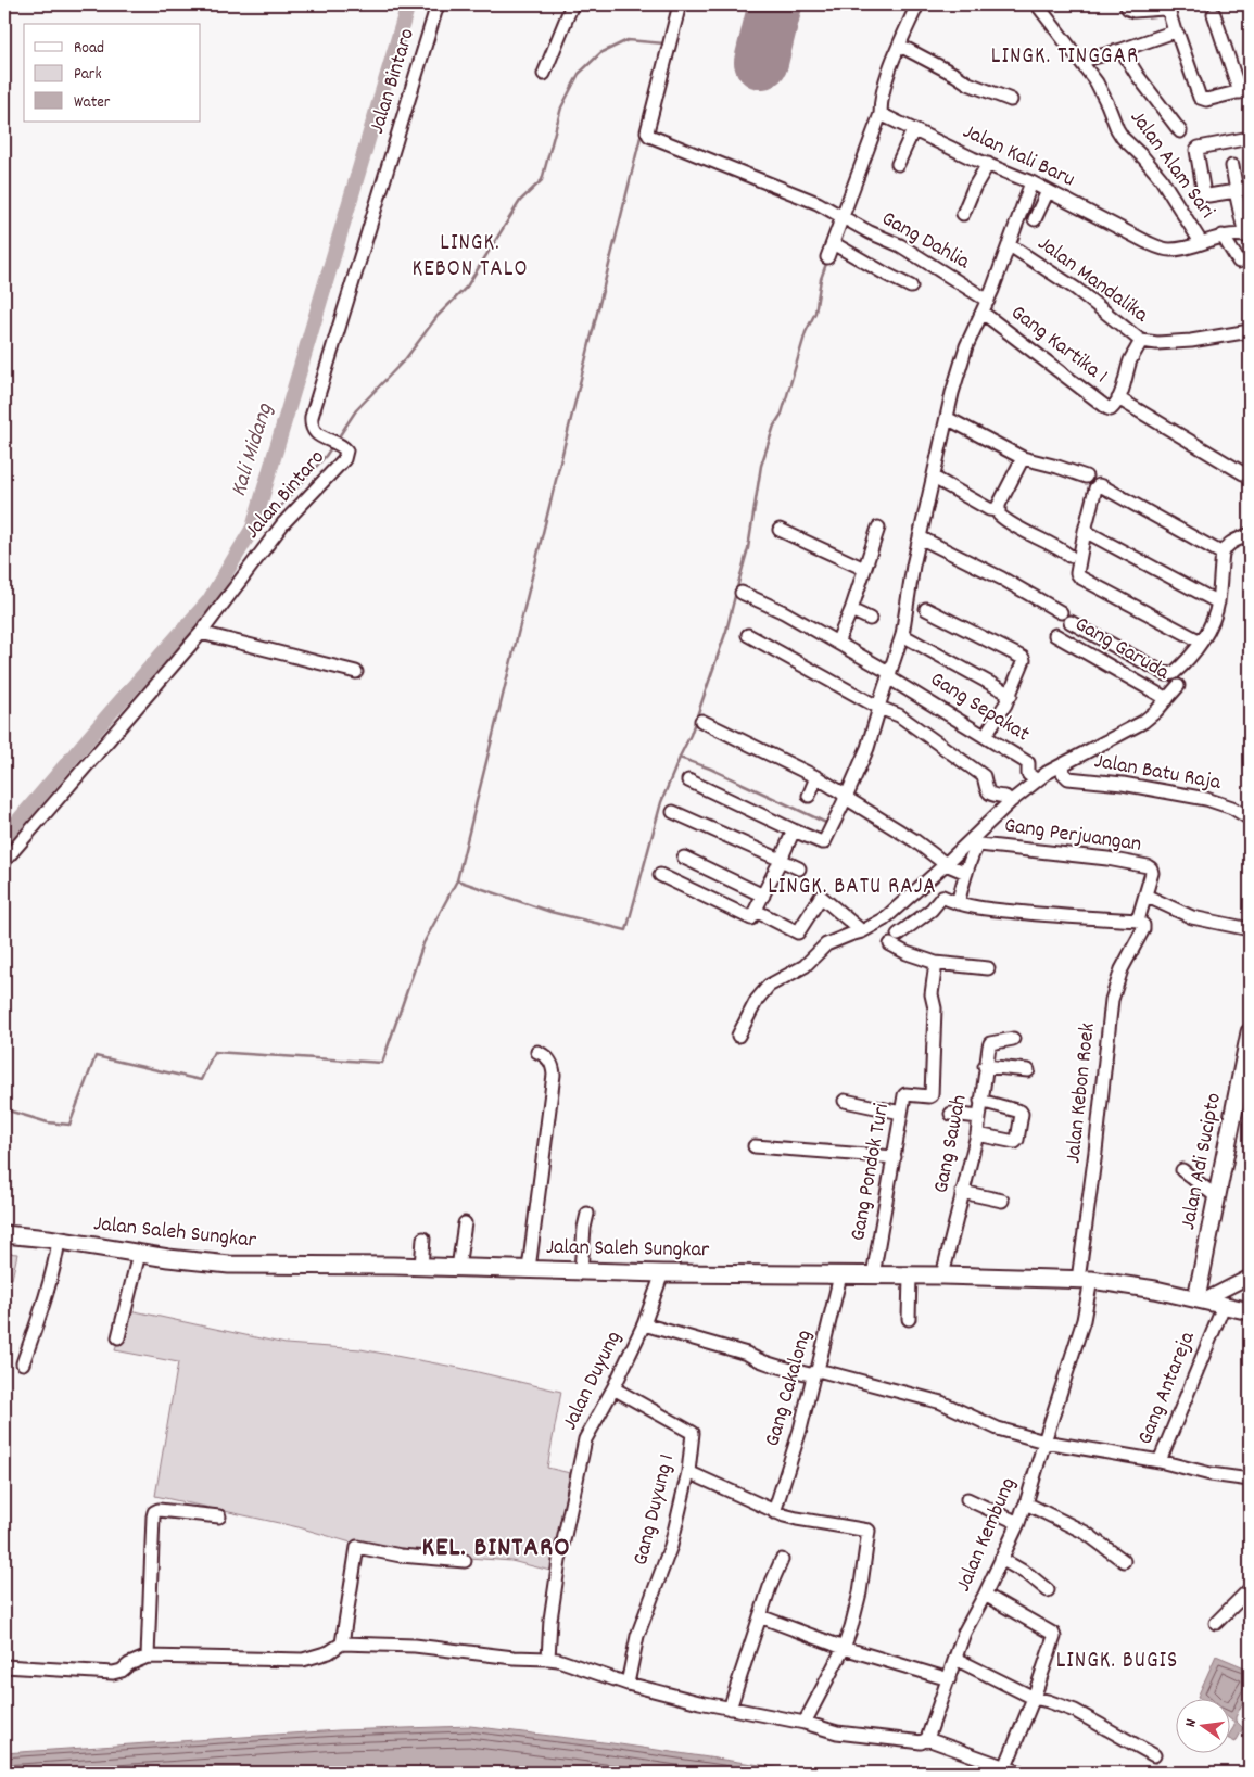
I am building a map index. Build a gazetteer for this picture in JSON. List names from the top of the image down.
{
  "streets": {
    "highway": ["Jalan Adi Sucipto", "Jalan Saleh Sungkar"],
    "street": [
      "Jalan Bintaro",
      "Jalan Kali Baru",
      "Jalan Alam Sari",
      "Gang Dahlia",
      "Jalan Mandalika",
      "Gang Kartika 1",
      "Gang Garuda",
      "Gang Sepakat",
      "Jalan Batu Raja",
      "Gang Perjuangan",
      "Jalan Kebon Roek",
      "Gang Sawah",
      "Gang Pondok Turi",
      "Jalan Duyung",
      "Gang Cakalong",
      "Gang Antareja",
      "Gang Duyung 1",
      "Jalan Kembung"
    ]
  },
  "crossings": [
    ["Jalan Kali Baru", "Jalan Alam Sari"],
    ["Gang Dahlia", "Gang Kartika 1"],
    ["Gang Perjuangan", "Jalan Kebon Roek"],
    ["Jalan Kebon Roek", "Jalan Saleh Sungkar"],
    ["Jalan Kebon Roek", "Jalan Kembung"],
    ["Gang Sawah", "Jalan Saleh Sungkar"],
    ["Jalan Adi Sucipto", "Jalan Saleh Sungkar"],
    ["Gang Pondok Turi", "Jalan Saleh Sungkar"],
    ["Jalan Saleh Sungkar", "Jalan Duyung"],
    ["Jalan Saleh Sungkar", "Gang Cakalong"],
    ["Jalan Saleh Sungkar", "Gang Antareja"],
    ["Jalan Saleh Sungkar", "Jalan Kembung"],
    ["Jalan Duyung", "Gang Duyung 1"]
  ],
  "districts": [
    "LINGK. TINGGAR",
    "LINGK. KEBON TALO",
    "LINGK. BATU RAJA",
    "KEL. BINTARO",
    "LINGK. BUGIS"
  ],
  "water": ["Kali Midang"],
  "legend": ["Road", "Park", "Water"],
  "north": "left"
}
